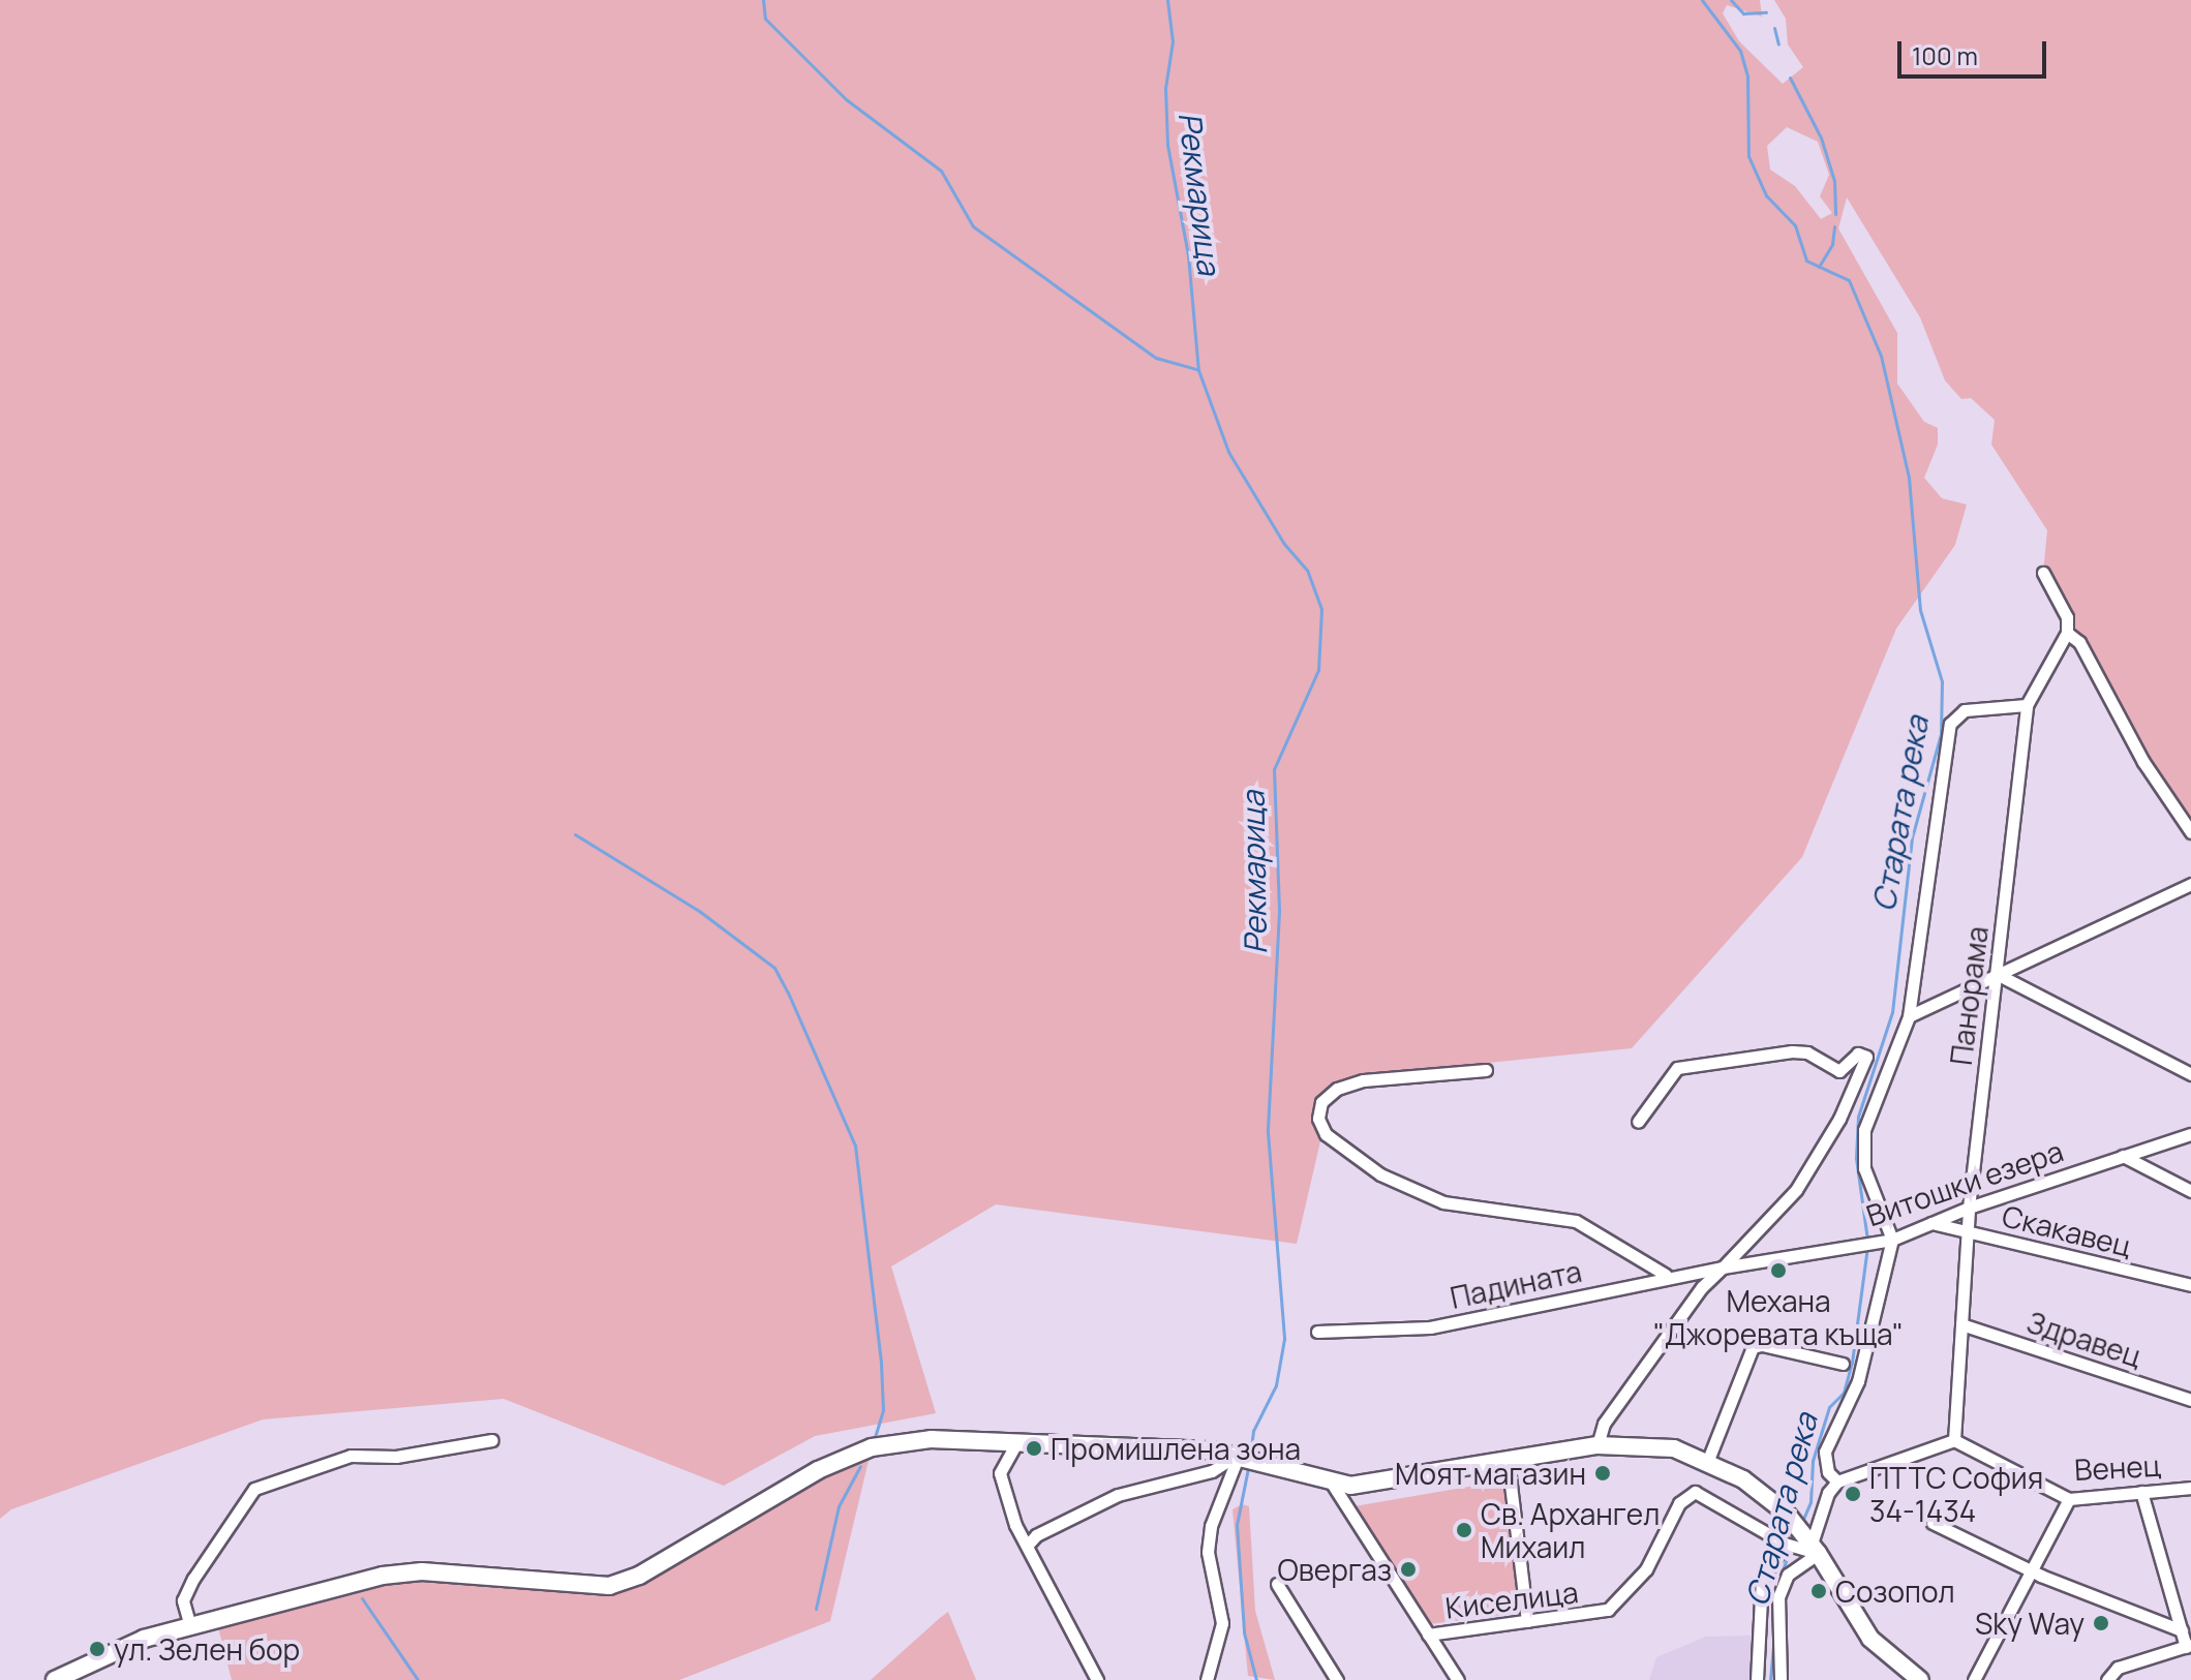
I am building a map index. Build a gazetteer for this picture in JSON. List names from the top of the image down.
{
  "streets": {
    "street": [
      "Панорама",
      "Витошки езера",
      "Скакавец",
      "Падината",
      "Здравец",
      "Венец",
      "Киселица"
    ]
  },
  "crossings": [
    ["Панорама", "Витошки езера"],
    ["Панорама", "Скакавец"],
    ["Панорама", "Здравец"],
    ["Панорама", "Венец"],
    ["Витошки езера", "Скакавец"],
    ["Витошки езера", "Падината"]
  ],
  "water": ["Рекмарица", "Старата река"],
  "places": [
    "Механа \"Джоревата къща\"",
    "Промишлена зона",
    "Моят магазин",
    "ПТТС София 34-1434",
    "Св. Архангел Михаил",
    "Овергаз",
    "Созопол",
    "Sky Way",
    "ул. Зелен бор"
  ],
  "scale_bar": "100 m"
}
